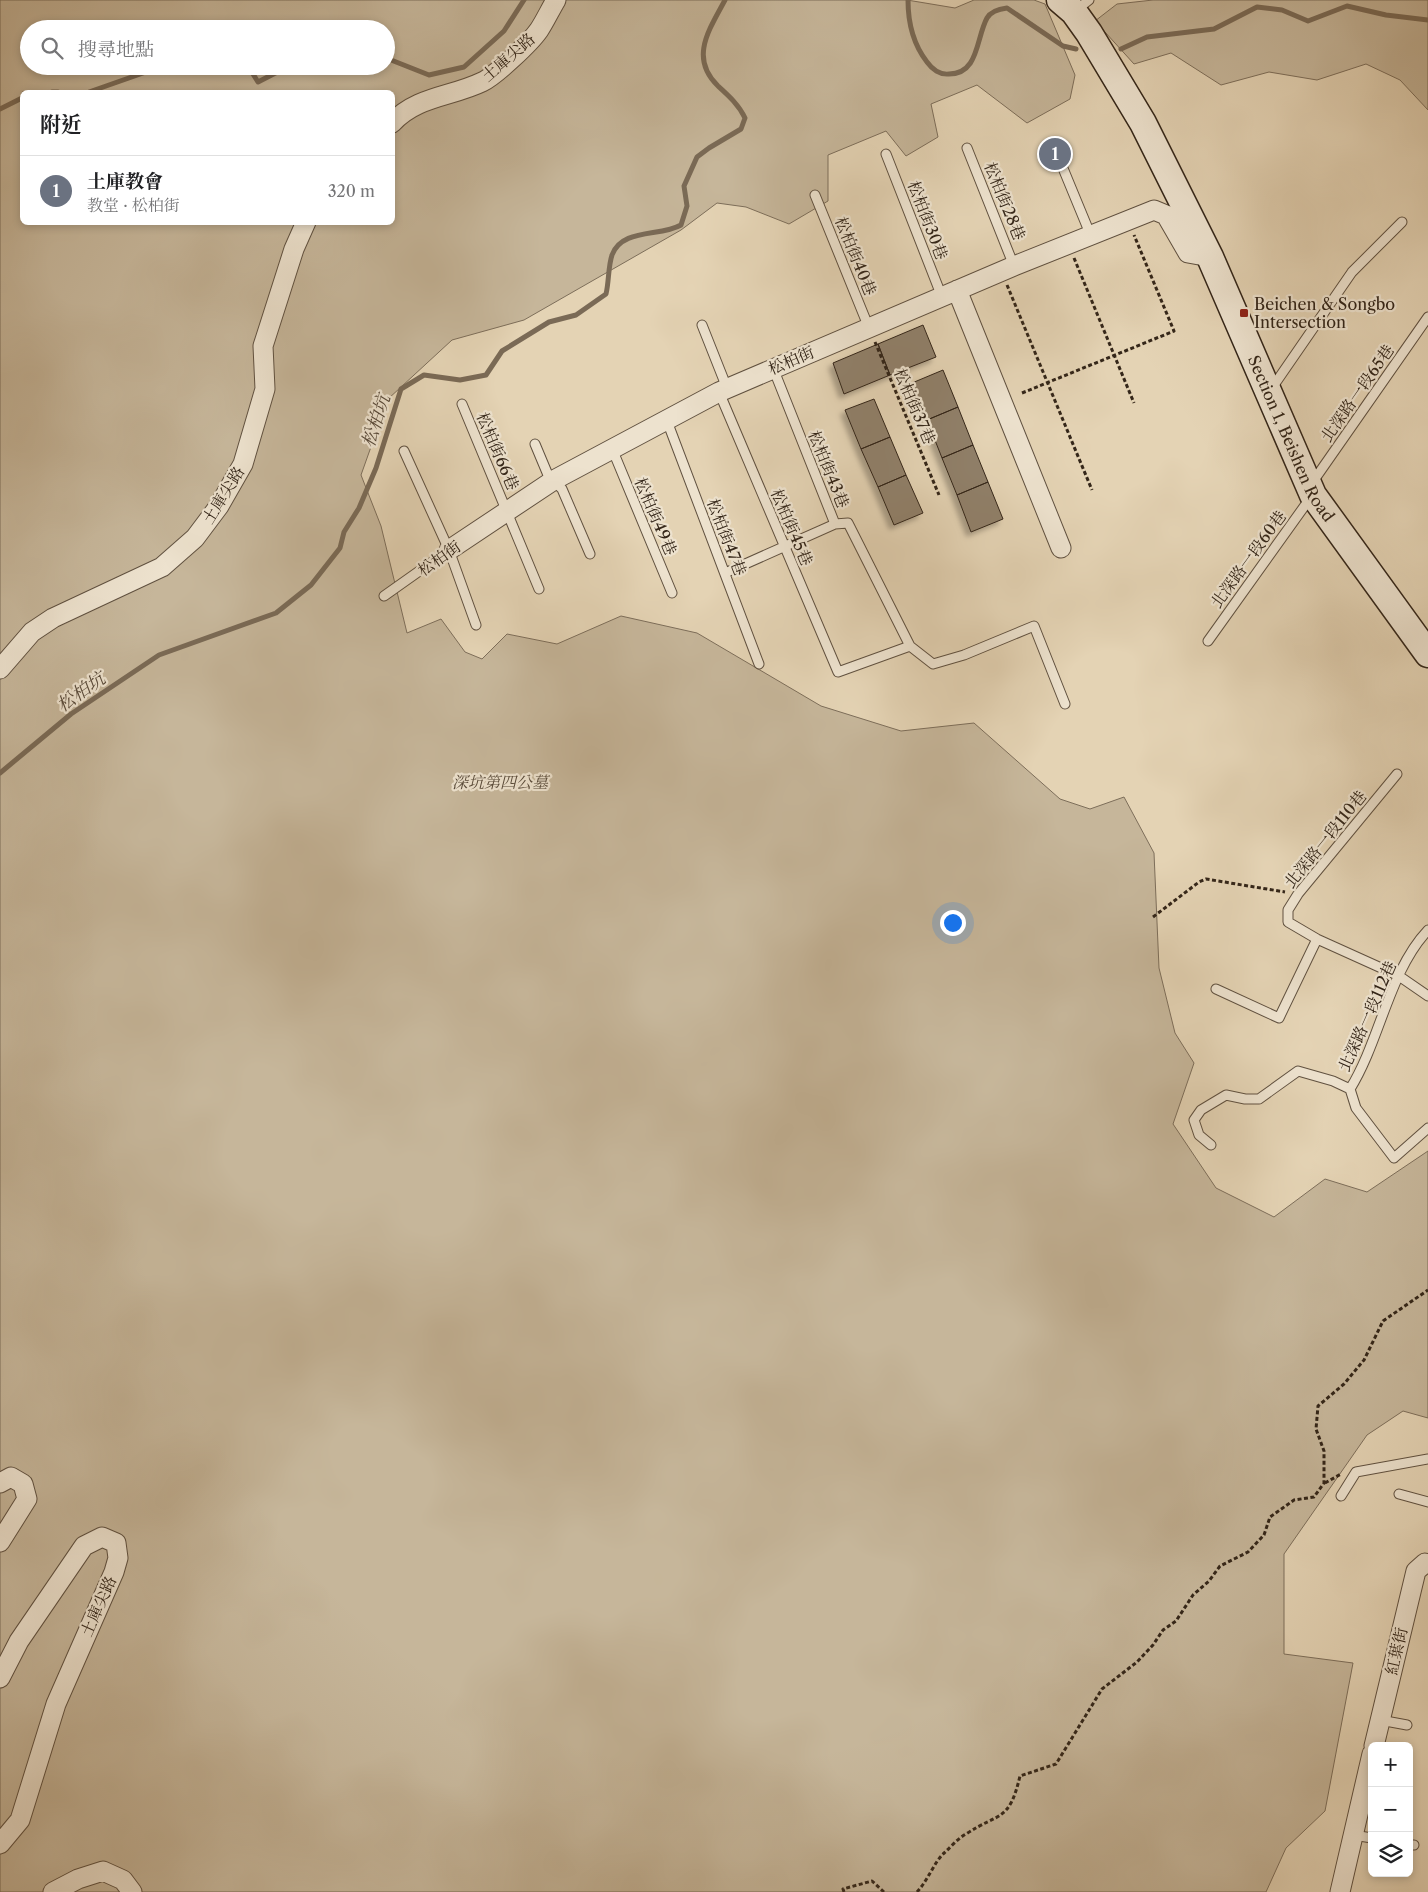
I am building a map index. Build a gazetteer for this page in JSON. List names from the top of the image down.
{
  "streets": {
    "main road": ["Section 1, Beishen Road"],
    "street": ["土庫尖路", "松柏街", "紅葉街"],
    "lane": [
      "松柏街28巷",
      "松柏街30巷",
      "松柏街40巷",
      "北深路一段65巷",
      "松柏街66巷",
      "松柏街43巷",
      "松柏街49巷",
      "松柏街45巷",
      "松柏街47巷",
      "北深路一段60巷",
      "北深路一段110巷",
      "北深路一段112巷"
    ],
    "path": ["松柏街37巷"]
  },
  "crossings": [
    ["松柏街28巷", "松柏街"],
    ["松柏街30巷", "松柏街"],
    ["松柏街40巷", "松柏街"],
    ["松柏街40巷", "松柏街37巷"],
    ["松柏街", "松柏街37巷"],
    ["松柏街", "Section 1, Beishen Road"],
    ["松柏街", "松柏街66巷"],
    ["松柏街", "松柏街43巷"],
    ["松柏街", "松柏街49巷"],
    ["松柏街", "松柏街45巷"],
    ["松柏街", "松柏街47巷"],
    ["北深路一段65巷", "Section 1, Beishen Road"],
    ["北深路一段65巷", "北深路一段60巷"],
    ["Section 1, Beishen Road", "北深路一段60巷"],
    ["松柏街43巷", "松柏街45巷"],
    ["北深路一段110巷", "北深路一段112巷"]
  ],
  "water": ["松柏坑"],
  "parks": ["深坑第四公墓"],
  "places": {
    "transit": ["Beichen & Songbo Intersection"]
  },
  "page": {
    "search": "搜尋地點",
    "heading": "附近",
    "pins": "1",
    "list": [
      {
        "mark": "1",
        "name": "土庫教會",
        "note": "教堂 · 松柏街",
        "value": "320 m"
      }
    ],
    "map_buttons": ["+", "−"]
  }
}
